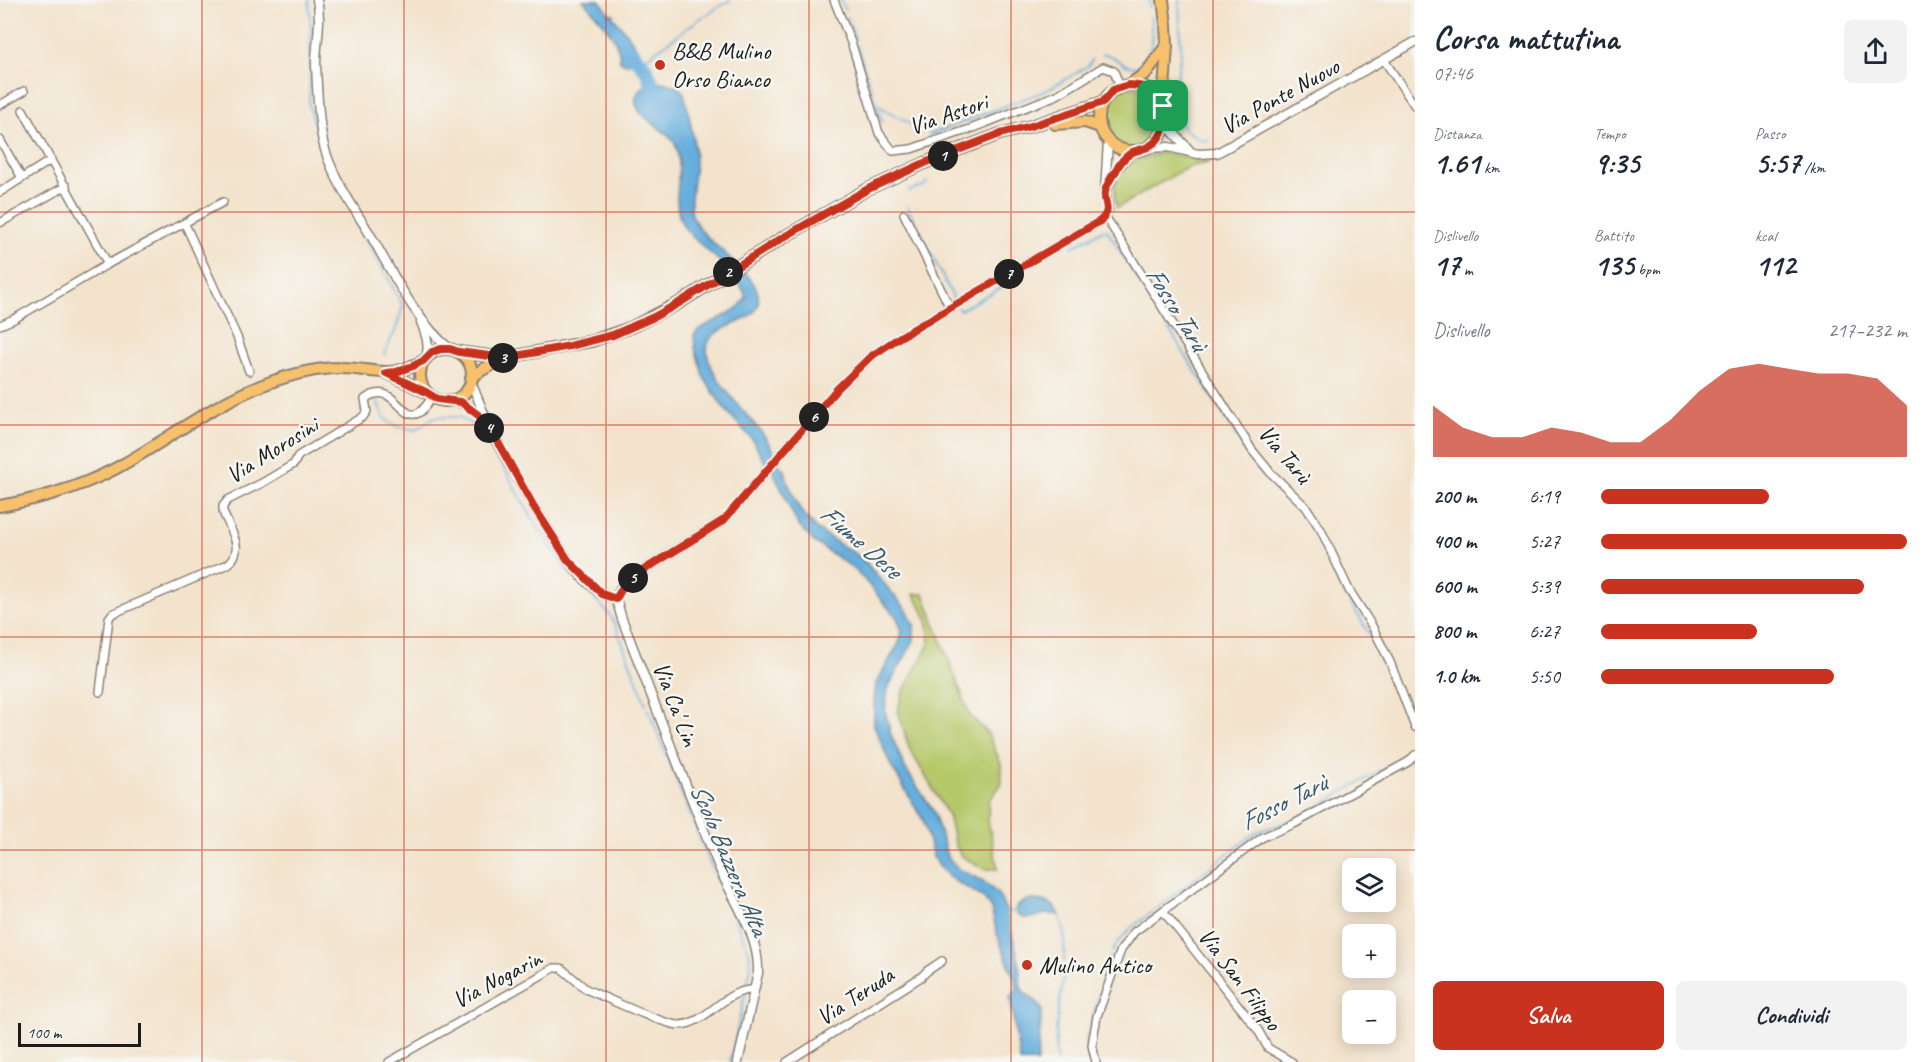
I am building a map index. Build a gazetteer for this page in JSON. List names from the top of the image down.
{
  "streets": {
    "street": [
      "Via Ponte Nuovo",
      "Via Astori",
      "Via Morosini",
      "Via Tarù",
      "Via Ca' Lin",
      "Via Nogarin",
      "Via San Filippo",
      "Via Teruda"
    ]
  },
  "crossings": [
    ["Via Ponte Nuovo", "Via Astori"],
    ["Via Ca' Lin", "Via Nogarin"]
  ],
  "water": ["Fosso Tarù", "Fiume Dese", "Scolo Bazzera Alta"],
  "places": ["B&B Mulino Orso Bianco", "Mulino Antico"],
  "scale_bar": "100 m",
  "page": {
    "heading": ["Corsa mattutina", "07:46"],
    "stats": [
      ["Distanza", "1.61 km"],
      ["Tempo", "9:35"],
      ["Passo", "5:57 /km"],
      ["Dislivello", "17 m"],
      ["Battito", "135 bpm"],
      ["kcal", "112"]
    ],
    "pins": [
      "1",
      "2",
      "7",
      "3",
      "6",
      "4",
      "5"
    ],
    "chart": ["Dislivello", "217–232 m"],
    "list": [
      {
        "name": "200 m",
        "note": "6:19"
      },
      {
        "name": "400 m",
        "note": "5:27"
      },
      {
        "name": "600 m",
        "note": "5:39"
      },
      {
        "name": "800 m",
        "note": "6:27"
      },
      {
        "name": "1.0 km",
        "note": "5:50"
      }
    ],
    "map_buttons": ["+", "−"],
    "buttons": ["Salva", "Condividi"],
    "scale": "100 m"
  }
}
